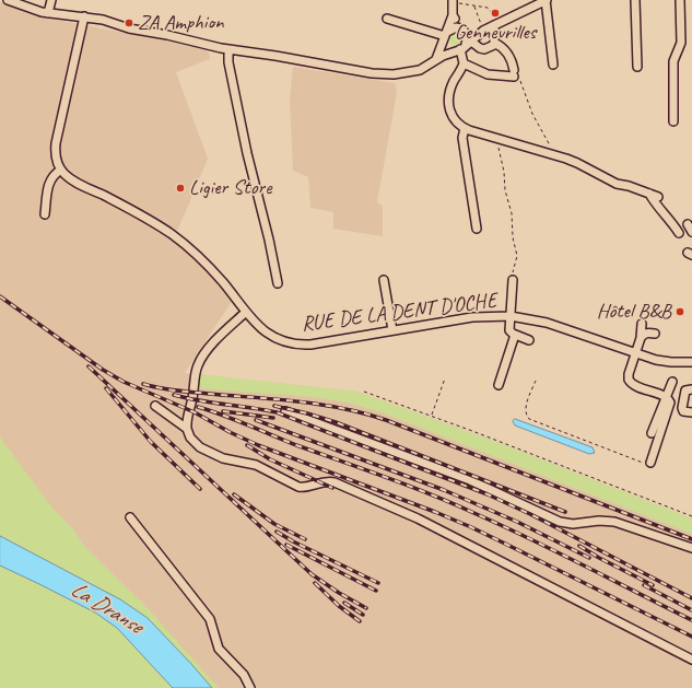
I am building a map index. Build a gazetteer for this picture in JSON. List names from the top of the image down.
{
  "streets": {
    "street": ["RUE DE LA DENT D'OCHE"]
  },
  "water": ["La Dranse"],
  "places": [
    "Gennevrilles",
    "ZA Amphion",
    "Ligier Store",
    "Hôtel B&B"
  ]
}
